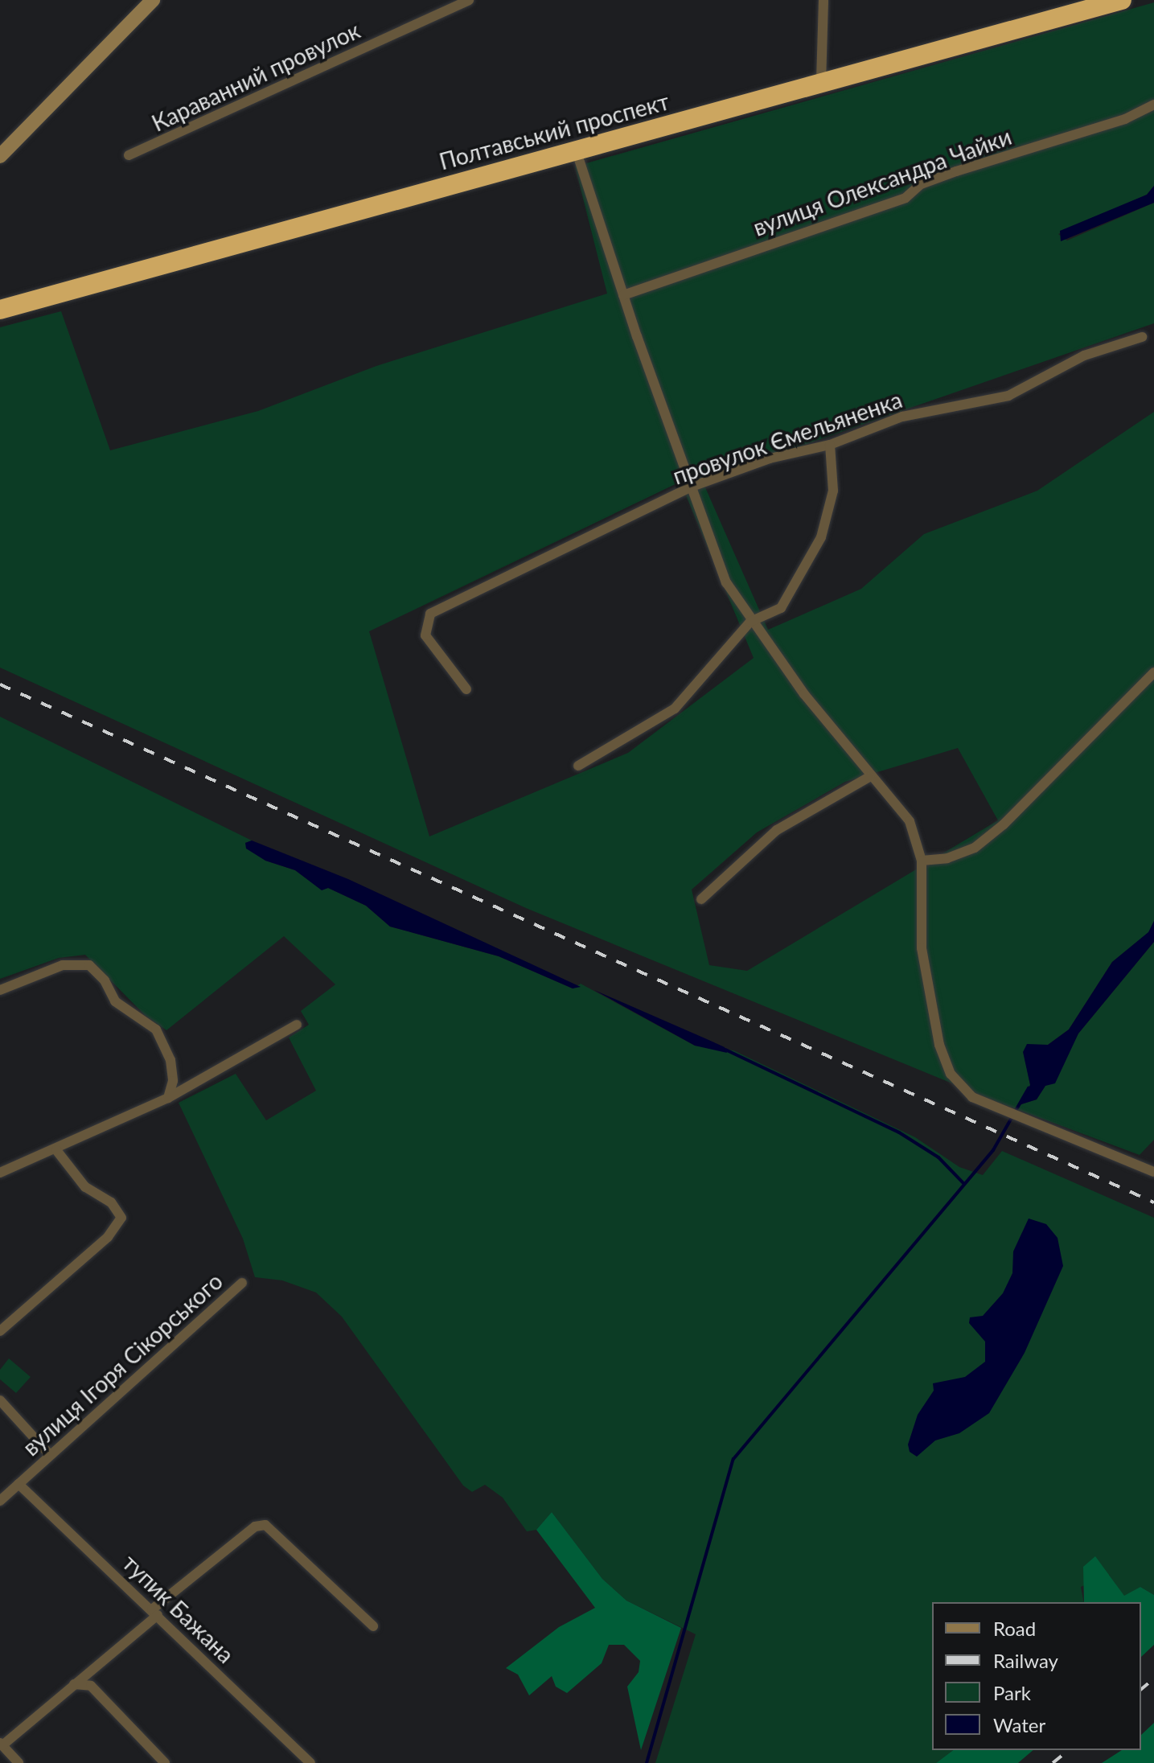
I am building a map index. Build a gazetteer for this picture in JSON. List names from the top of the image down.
{
  "streets": {
    "highway": ["Полтавський проспект"],
    "street": [
      "Караванний провулок",
      "вулиця Олександра Чайки",
      "провулок Ємельяненка",
      "вулиця Ігоря Сікорського",
      "тупик Бажана"
    ]
  },
  "crossings": [
    ["вулиця Ігоря Сікорського", "тупик Бажана"]
  ],
  "legend": [
    "Road",
    "Railway",
    "Park",
    "Water"
  ]
}
